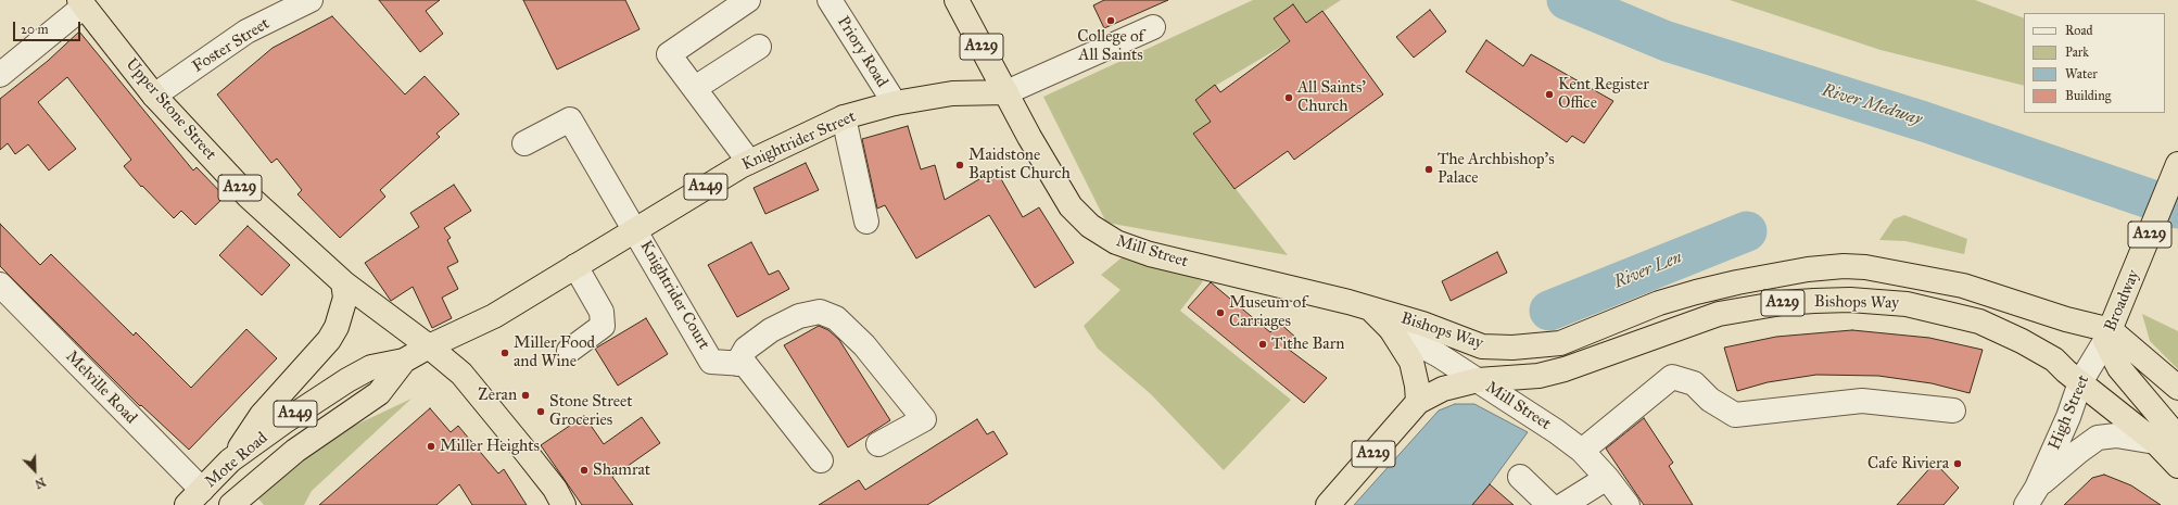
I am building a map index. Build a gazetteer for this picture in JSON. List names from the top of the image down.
{
  "streets": {
    "highway": [
      "A229",
      "Upper Stone Street",
      "Knightrider Street",
      "A249",
      "Mill Street",
      "Broadway",
      "Bishops Way",
      "Mote Road"
    ],
    "street": [
      "Foster Street",
      "Priory Road",
      "Knightrider Court",
      "Melville Road",
      "High Street"
    ]
  },
  "crossings": [
    ["Foster Street", "Upper Stone Street"],
    ["A229", "Upper Stone Street"],
    ["A229", "Knightrider Street"],
    ["A229", "Mill Street"],
    ["A229", "Bishops Way"],
    ["A229", "High Street"],
    ["A229", "Mote Road"],
    ["Priory Road", "Knightrider Street"],
    ["Upper Stone Street", "Knightrider Street"],
    ["Upper Stone Street", "A249"],
    ["Upper Stone Street", "Mote Road"],
    ["Knightrider Street", "Mill Street"],
    ["Knightrider Street", "Knightrider Court"],
    ["Knightrider Street", "Mote Road"],
    ["A249", "Mote Road"],
    ["Mill Street", "Bishops Way"],
    ["Broadway", "Bishops Way"],
    ["Broadway", "High Street"],
    ["Bishops Way", "High Street"],
    ["Melville Road", "Mote Road"]
  ],
  "water": ["River Medway", "River Len"],
  "places": [
    "College of All Saints",
    "Kent Register Office",
    "All Saints' Church",
    "Maidstone Baptist Church",
    "The Archbishop's Palace",
    "Museum of Carriages",
    "Tithe Barn",
    "Miller Food and Wine",
    "Zeran",
    "Stone Street Groceries",
    "Miller Heights",
    "Cafe Riviera",
    "Shamrat"
  ],
  "legend": [
    "Road",
    "Park",
    "Water",
    "Building"
  ],
  "scale_bar": "20 m",
  "north": "bottom right"
}
